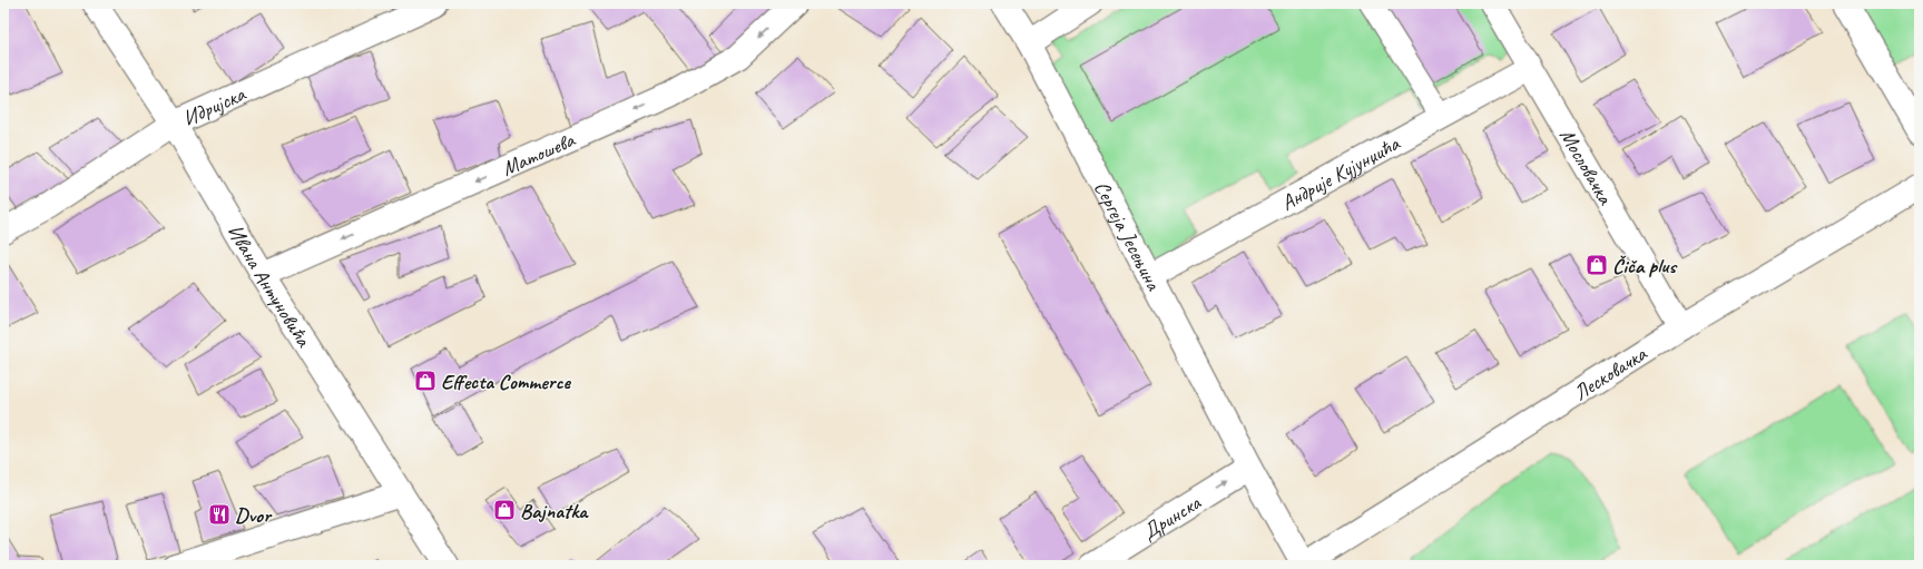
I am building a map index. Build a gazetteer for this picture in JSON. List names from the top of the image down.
{
  "streets": {
    "street": [
      "Идријска",
      "Матошева",
      "Мословачка",
      "Андрије Кујунџића",
      "Сергеја Јесењина",
      "Ивана Антуновића",
      "Лесковачка",
      "Дринска"
    ]
  },
  "crossings": [
    ["Идријска", "Ивана Антуновића"],
    ["Матошева", "Ивана Антуновића"],
    ["Мословачка", "Андрије Кујунџића"],
    ["Мословачка", "Лесковачка"],
    ["Андрије Кујунџића", "Сергеја Јесењина"],
    ["Сергеја Јесењина", "Лесковачка"],
    ["Сергеја Јесењина", "Дринска"]
  ],
  "one_way": ["Матошева", "Дринска"],
  "places": {
    "shop": ["Čiča plus", "Effecta Commerce", "Bajnatka"],
    "restaurant": ["Dvor"]
  }
}
